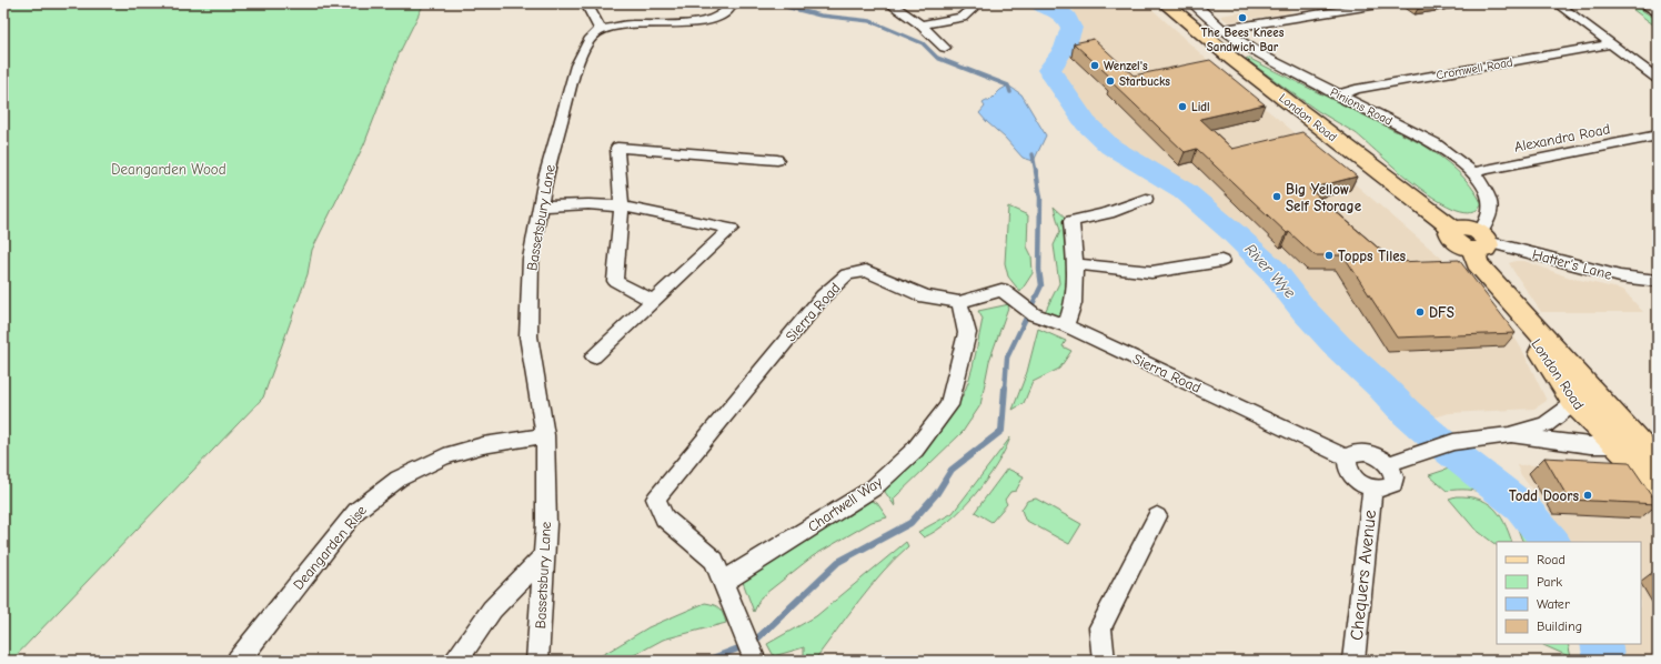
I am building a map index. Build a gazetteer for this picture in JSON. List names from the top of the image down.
{
  "streets": {
    "main road": ["London Road"],
    "street": [
      "Cromwell Road",
      "Pinions Road",
      "Alexandra Road",
      "Bassetsbury Lane",
      "Hatter's Lane",
      "Sierra Road",
      "Chartwell Way",
      "Deangarden Rise",
      "Chequers Avenue"
    ]
  },
  "crossings": [
    ["Cromwell Road", "Pinions Road"],
    ["Pinions Road", "London Road"],
    ["Pinions Road", "Alexandra Road"],
    ["Pinions Road", "Hatter's Lane"],
    ["London Road", "Hatter's Lane"],
    ["Bassetsbury Lane", "Deangarden Rise"],
    ["Sierra Road", "Chartwell Way"],
    ["Sierra Road", "Chequers Avenue"]
  ],
  "water": ["River Wye"],
  "parks": ["Deangarden Wood"],
  "places": [
    "The Bees Knees Sandwich Bar",
    "Wenzel's",
    "Starbucks",
    "Lidl",
    "Big Yellow Self Storage",
    "Topps Tiles",
    "DFS",
    "Todd Doors"
  ],
  "legend": [
    "Road",
    "Park",
    "Water",
    "Building"
  ]
}
